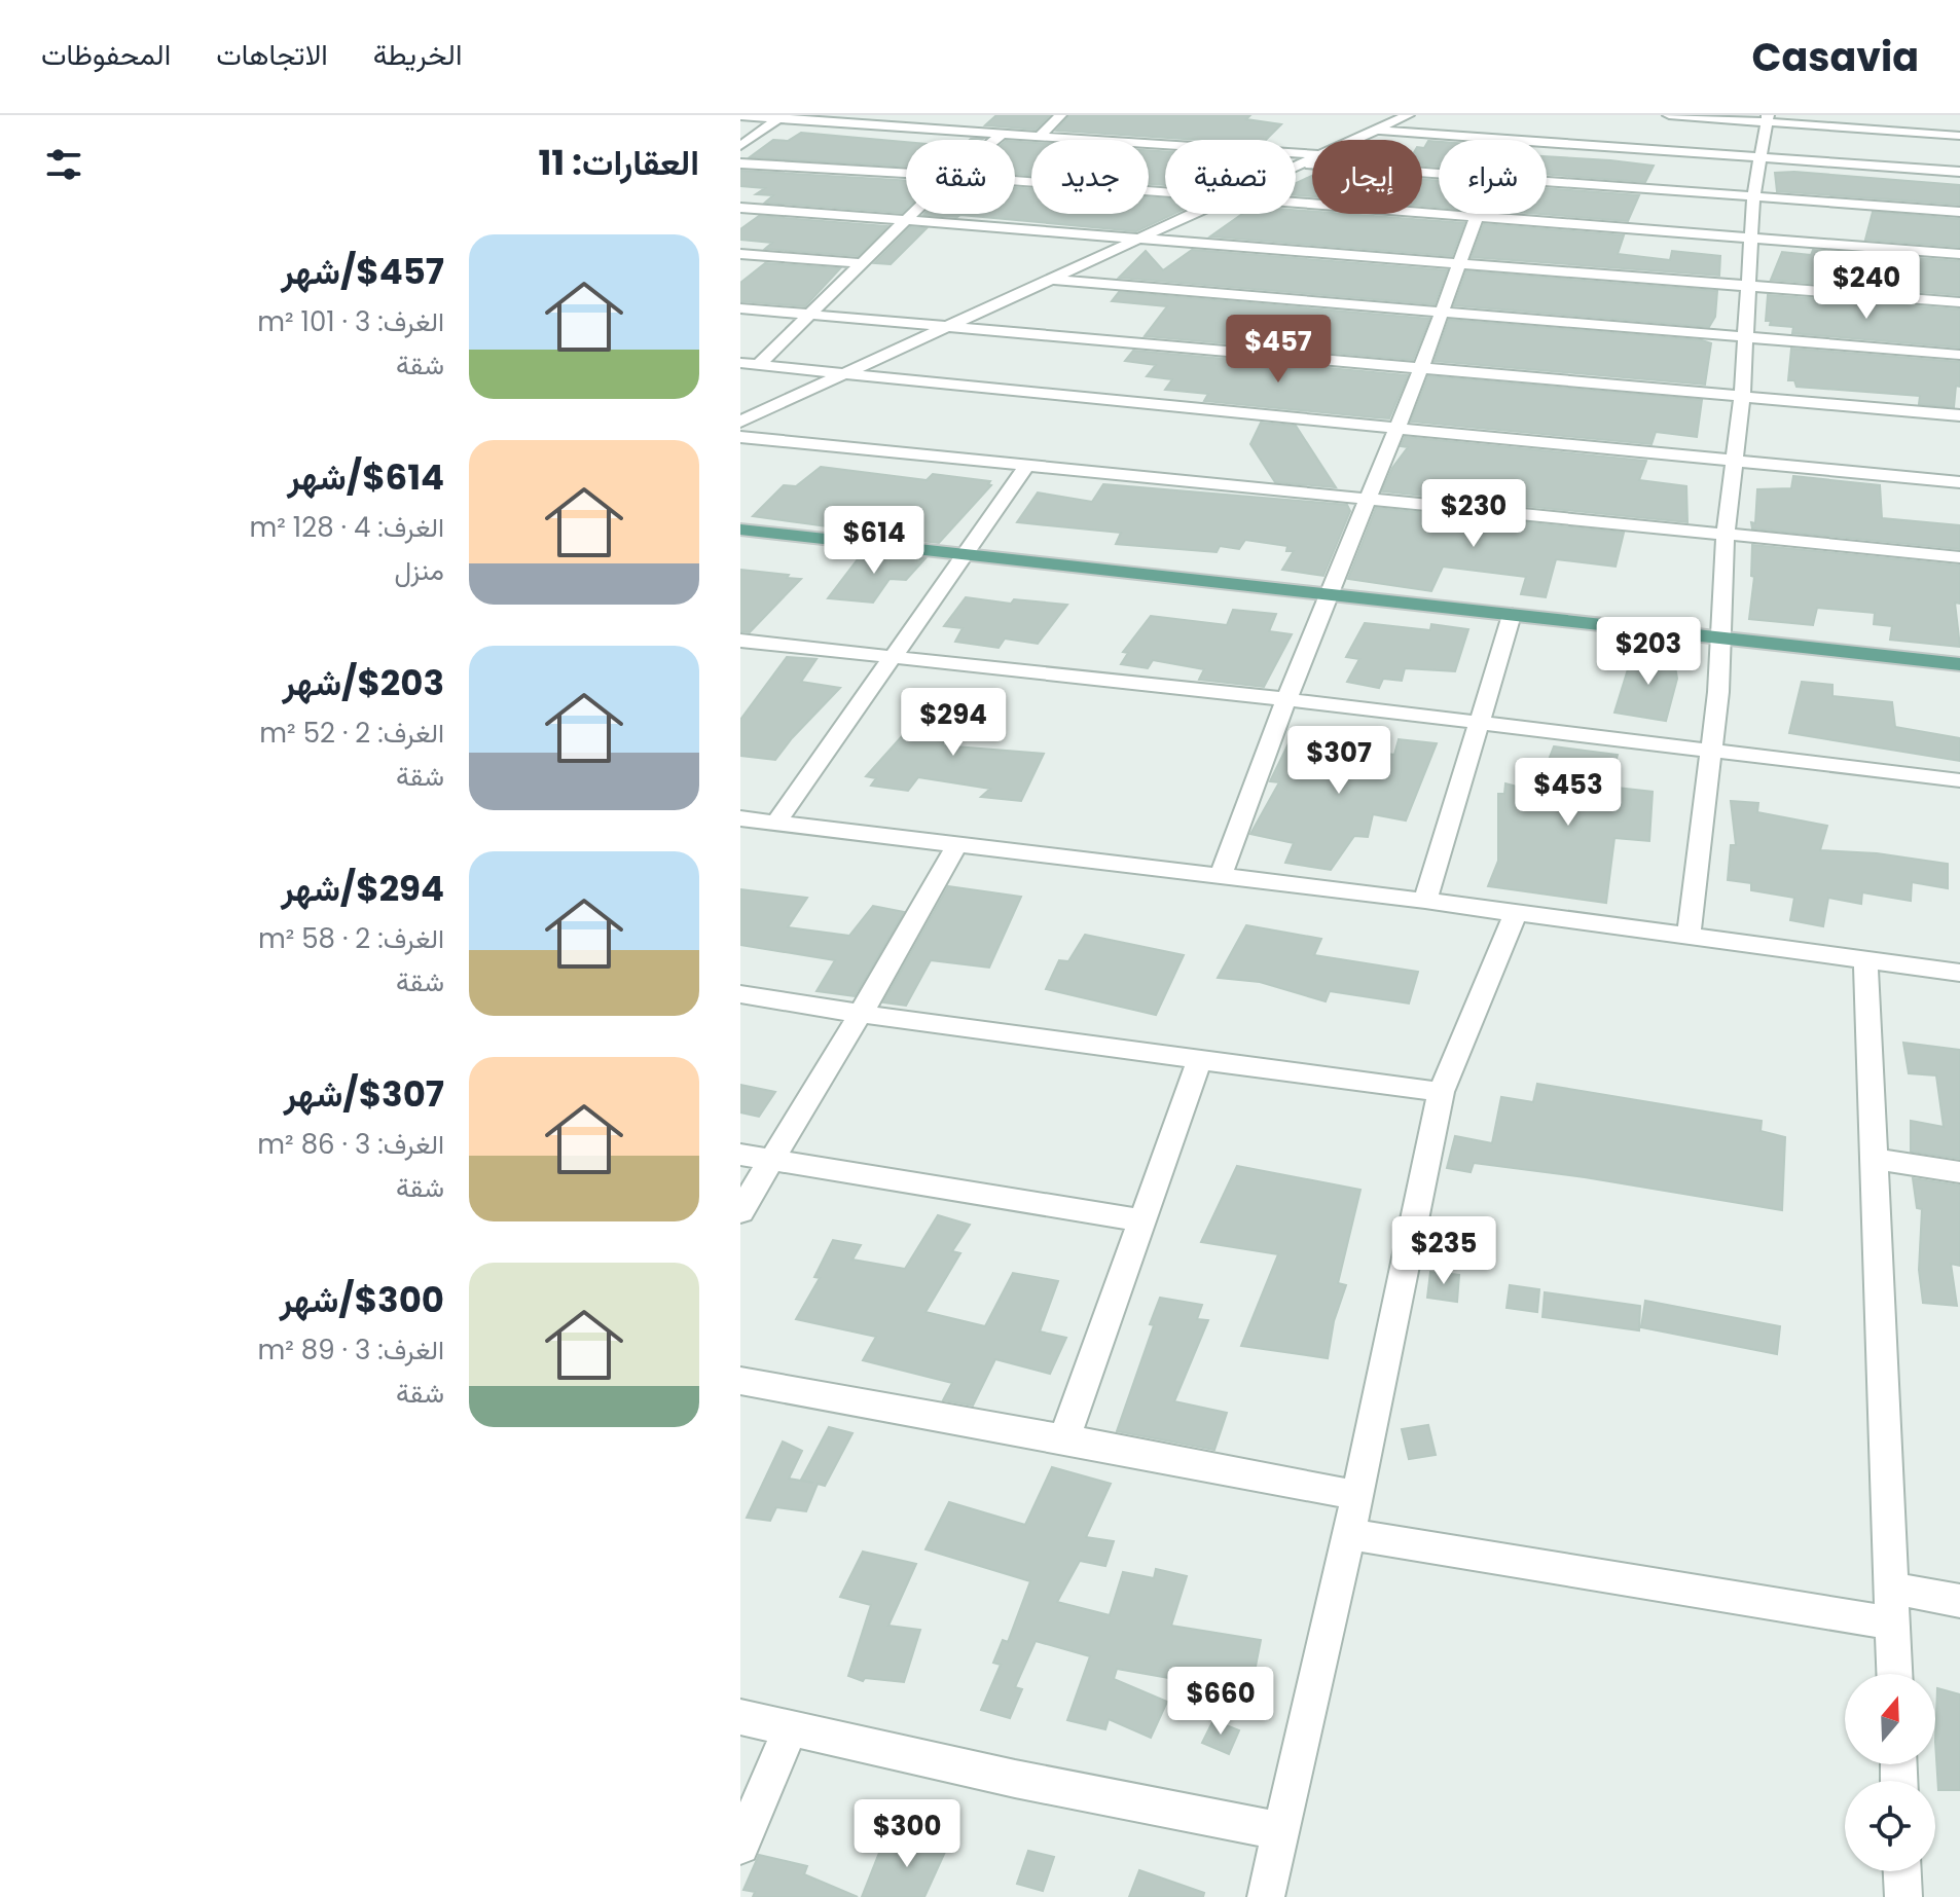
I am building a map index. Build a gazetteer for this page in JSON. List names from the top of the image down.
{
  "north": "top",
  "page": {
    "header": "Casavia",
    "nav": ["الخريطة", "الاتجاهات", "المحفوظات"],
    "heading": "العقارات: 11",
    "chip": [
      "شراء",
      "إيجار",
      "تصفية",
      "جديد",
      "شقة"
    ],
    "list": [
      {
        "name": "$457/شهر",
        "note": "الغرف: 3 · 101 m² · شقة"
      },
      {
        "name": "$614/شهر",
        "note": "الغرف: 4 · 128 m² · منزل"
      },
      {
        "name": "$203/شهر",
        "note": "الغرف: 2 · 52 m² · شقة"
      },
      {
        "name": "$294/شهر",
        "note": "الغرف: 2 · 58 m² · شقة"
      },
      {
        "name": "$307/شهر",
        "note": "الغرف: 3 · 86 m² · شقة"
      },
      {
        "name": "$300/شهر",
        "note": "الغرف: 3 · 89 m² · شقة"
      }
    ],
    "price": [
      "$240",
      "$457",
      "$230",
      "$614",
      "$203",
      "$294",
      "$307",
      "$453",
      "$235",
      "$660",
      "$300"
    ]
  }
}
